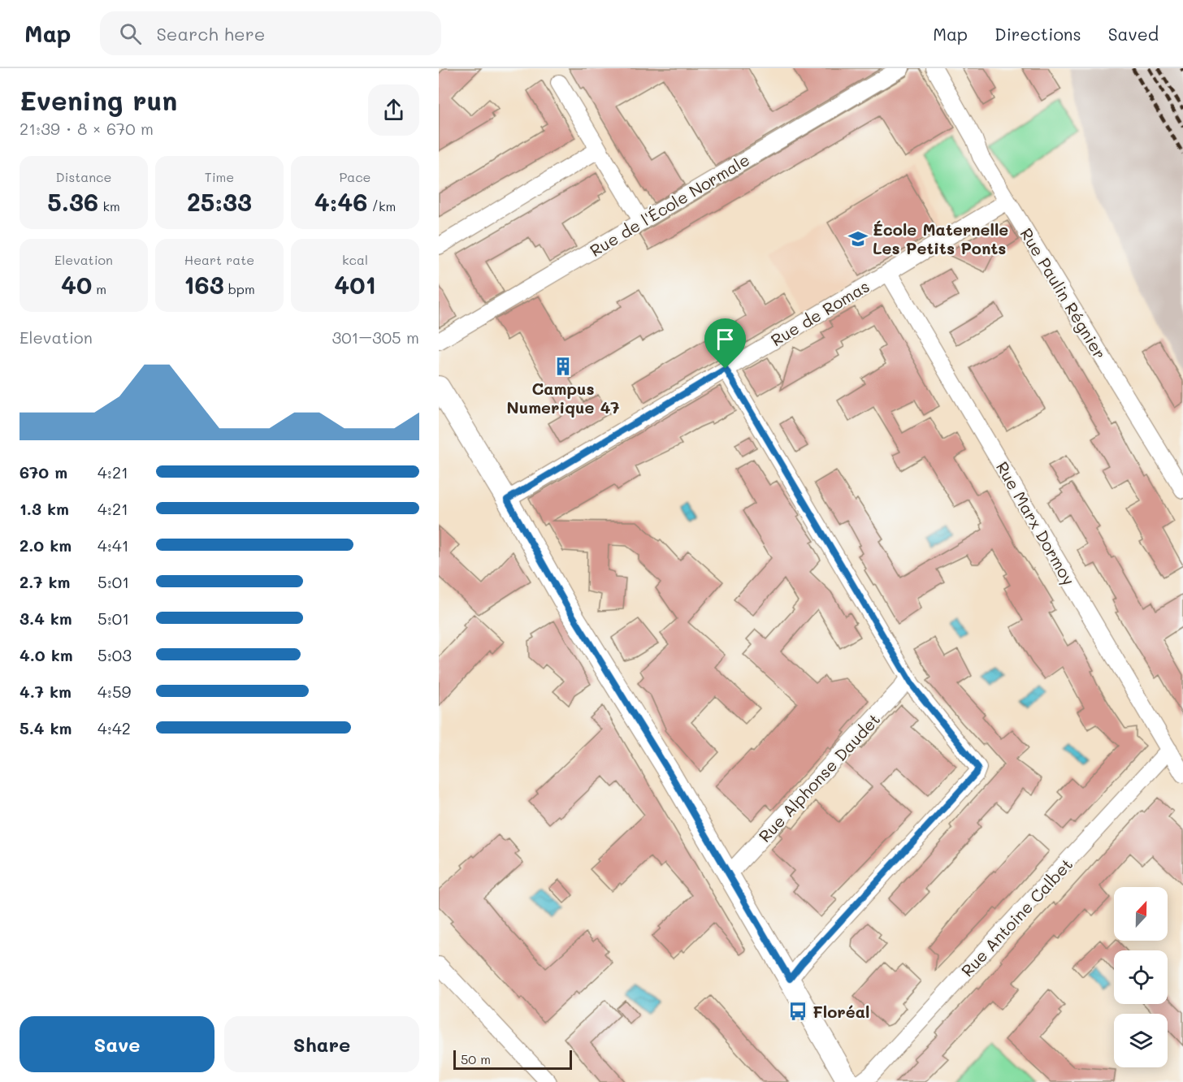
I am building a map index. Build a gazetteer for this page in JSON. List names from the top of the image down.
{
  "streets": {
    "street": [
      "Rue de l'École Normale",
      "Rue Paulin Régnier",
      "Rue de Romas",
      "Rue Marx Dormoy",
      "Rue Alphonse Daudet",
      "Rue Antoine Calbet"
    ]
  },
  "crossings": [
    ["Rue Paulin Régnier", "Rue de Romas"],
    ["Rue de Romas", "Rue Marx Dormoy"],
    ["Rue Marx Dormoy", "Rue Antoine Calbet"]
  ],
  "places": {
    "school or university": ["École Maternelle Les Petits Ponts"],
    "building": ["Campus Numerique 47"],
    "bus stop": ["Floréal"]
  },
  "scale_bar": "50 m",
  "north": "top",
  "page": {
    "header": "Map",
    "search": "Search here",
    "nav": ["Map", "Directions", "Saved"],
    "heading": ["Evening run", "21:39 · 8 × 670 m"],
    "stats": [
      ["Distance", "5.36 km"],
      ["Time", "25:33"],
      ["Pace", "4:46 /km"],
      ["Elevation", "40 m"],
      ["Heart rate", "163 bpm"],
      ["kcal", "401"]
    ],
    "chart": ["Elevation", "301–305 m"],
    "list": [
      {
        "name": "670 m",
        "note": "4:21"
      },
      {
        "name": "1.3 km",
        "note": "4:21"
      },
      {
        "name": "2.0 km",
        "note": "4:41"
      },
      {
        "name": "2.7 km",
        "note": "5:01"
      },
      {
        "name": "3.4 km",
        "note": "5:01"
      },
      {
        "name": "4.0 km",
        "note": "5:03"
      },
      {
        "name": "4.7 km",
        "note": "4:59"
      },
      {
        "name": "5.4 km",
        "note": "4:42"
      }
    ],
    "buttons": ["Save", "Share"],
    "scale": "50 m"
  }
}
